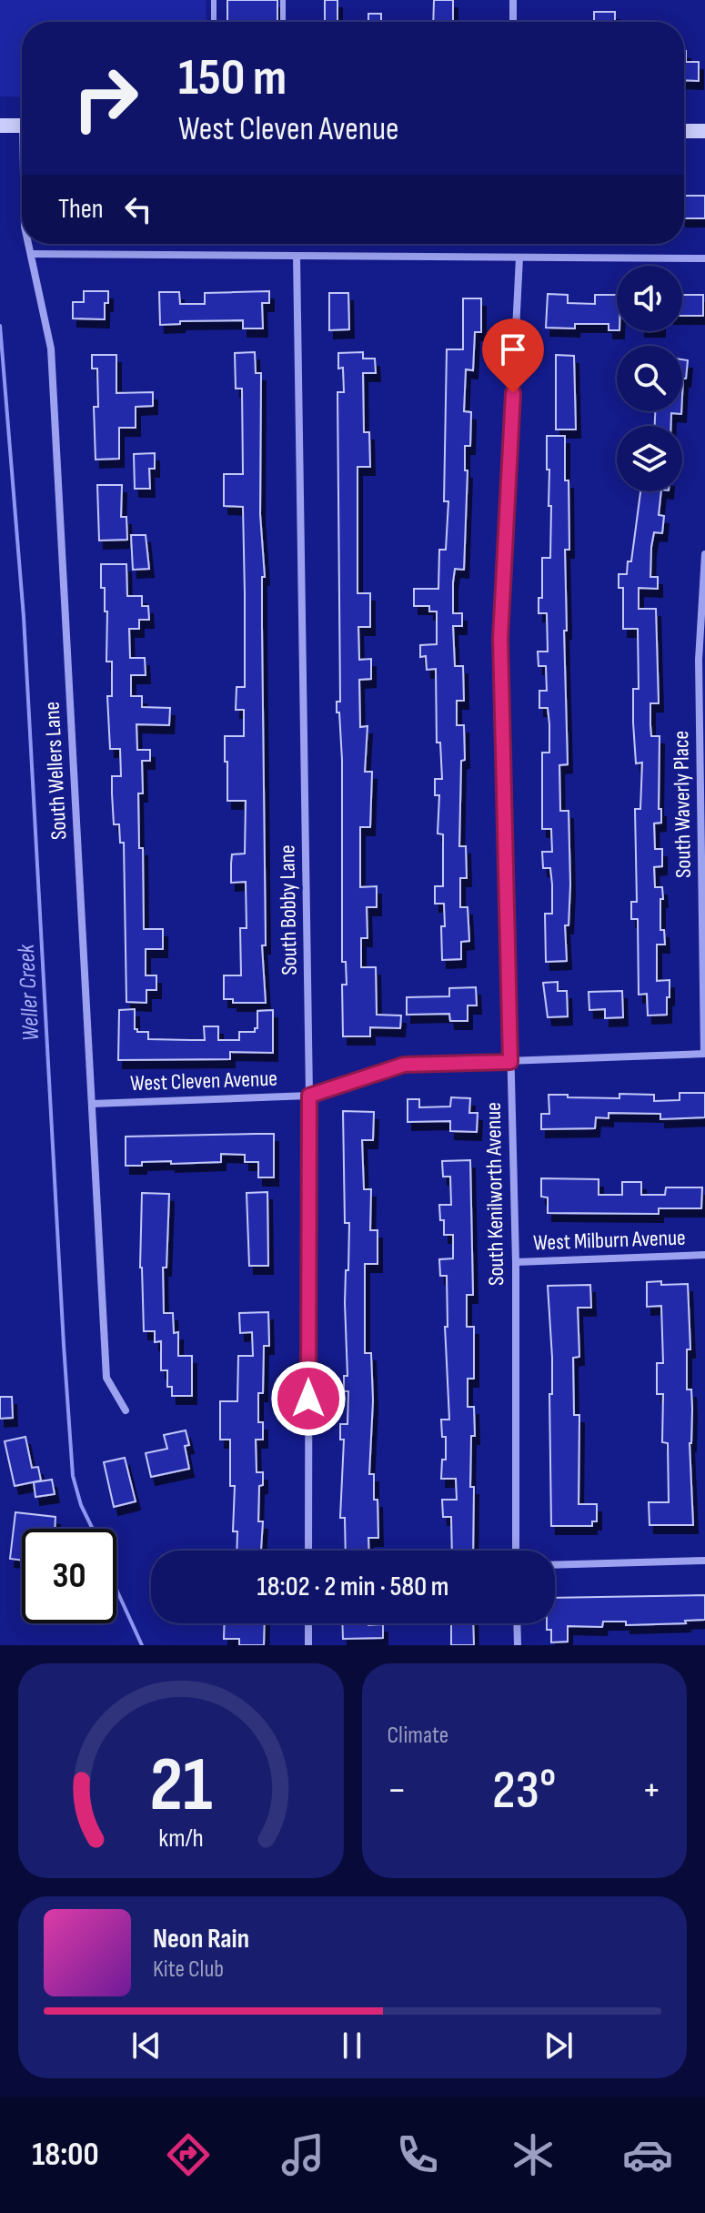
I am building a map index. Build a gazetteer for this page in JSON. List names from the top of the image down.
{
  "streets": {
    "street": [
      "South Wellers Lane",
      "South Waverly Place",
      "South Bobby Lane",
      "West Cleven Avenue",
      "South Kenilworth Avenue",
      "West Milburn Avenue"
    ]
  },
  "crossings": [
    ["South Wellers Lane", "West Cleven Avenue"],
    ["South Waverly Place", "West Cleven Avenue"],
    ["South Bobby Lane", "West Cleven Avenue"],
    ["West Cleven Avenue", "South Kenilworth Avenue"],
    ["South Kenilworth Avenue", "West Milburn Avenue"]
  ],
  "water": ["Weller Creek"],
  "page": {
    "turn": ["150 m", "West Cleven Avenue"],
    "then": "Then",
    "limit": "30",
    "trip": "18:02 · 2 min · 580 m",
    "tile": "Climate",
    "heat": ["−", "23°", "+"],
    "song": ["Neon Rain", "Kite Club"],
    "tabs": "18:00",
    "gauge": ["21", "km/h"]
  }
}
